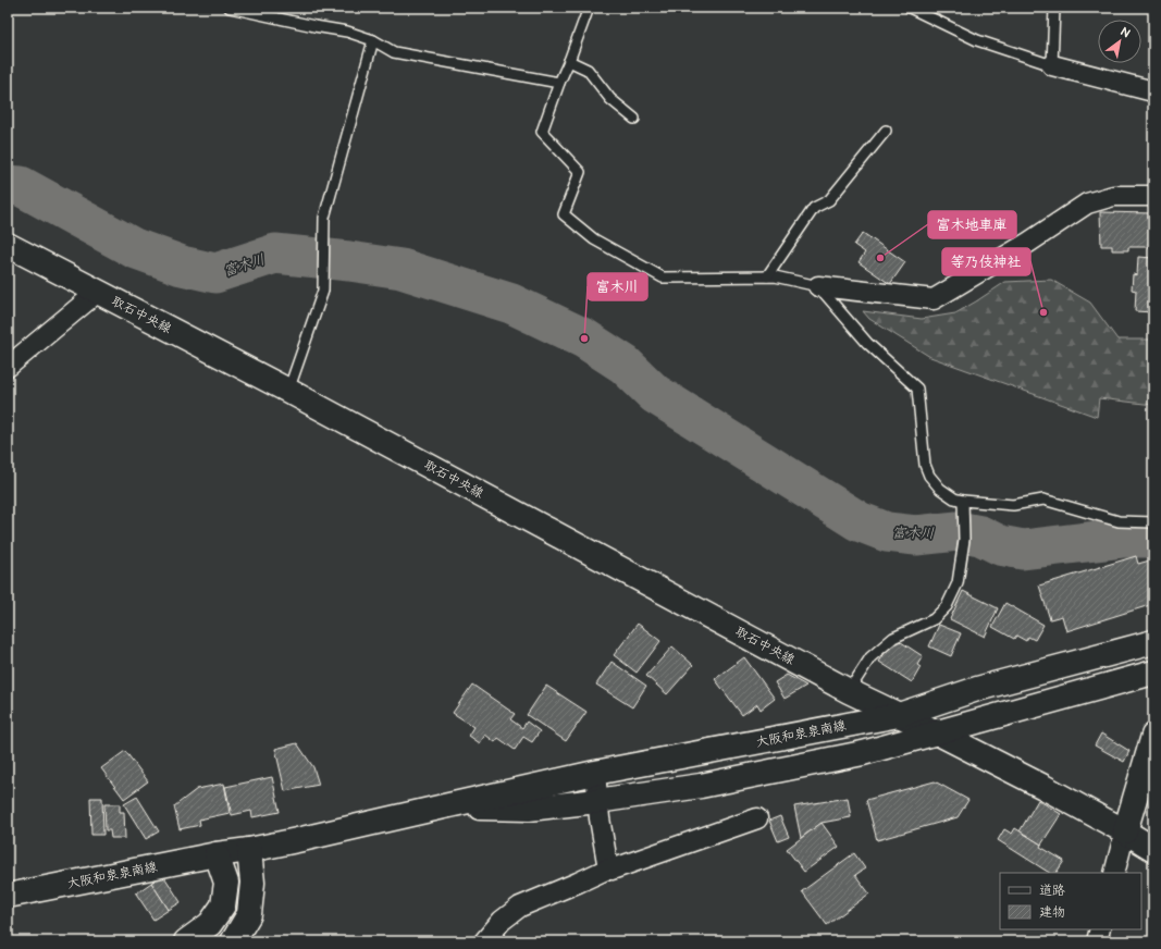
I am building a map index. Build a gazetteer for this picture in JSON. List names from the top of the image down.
{
  "streets": {
    "main road": ["取石中央線", "大阪和泉泉南線"]
  },
  "crossings": [
    ["取石中央線", "大阪和泉泉南線"]
  ],
  "water": ["富木川"],
  "places": ["富木地車庫", "等乃伎神社", "富木川"],
  "legend": ["道路", "建物"],
  "north": "top right"
}
